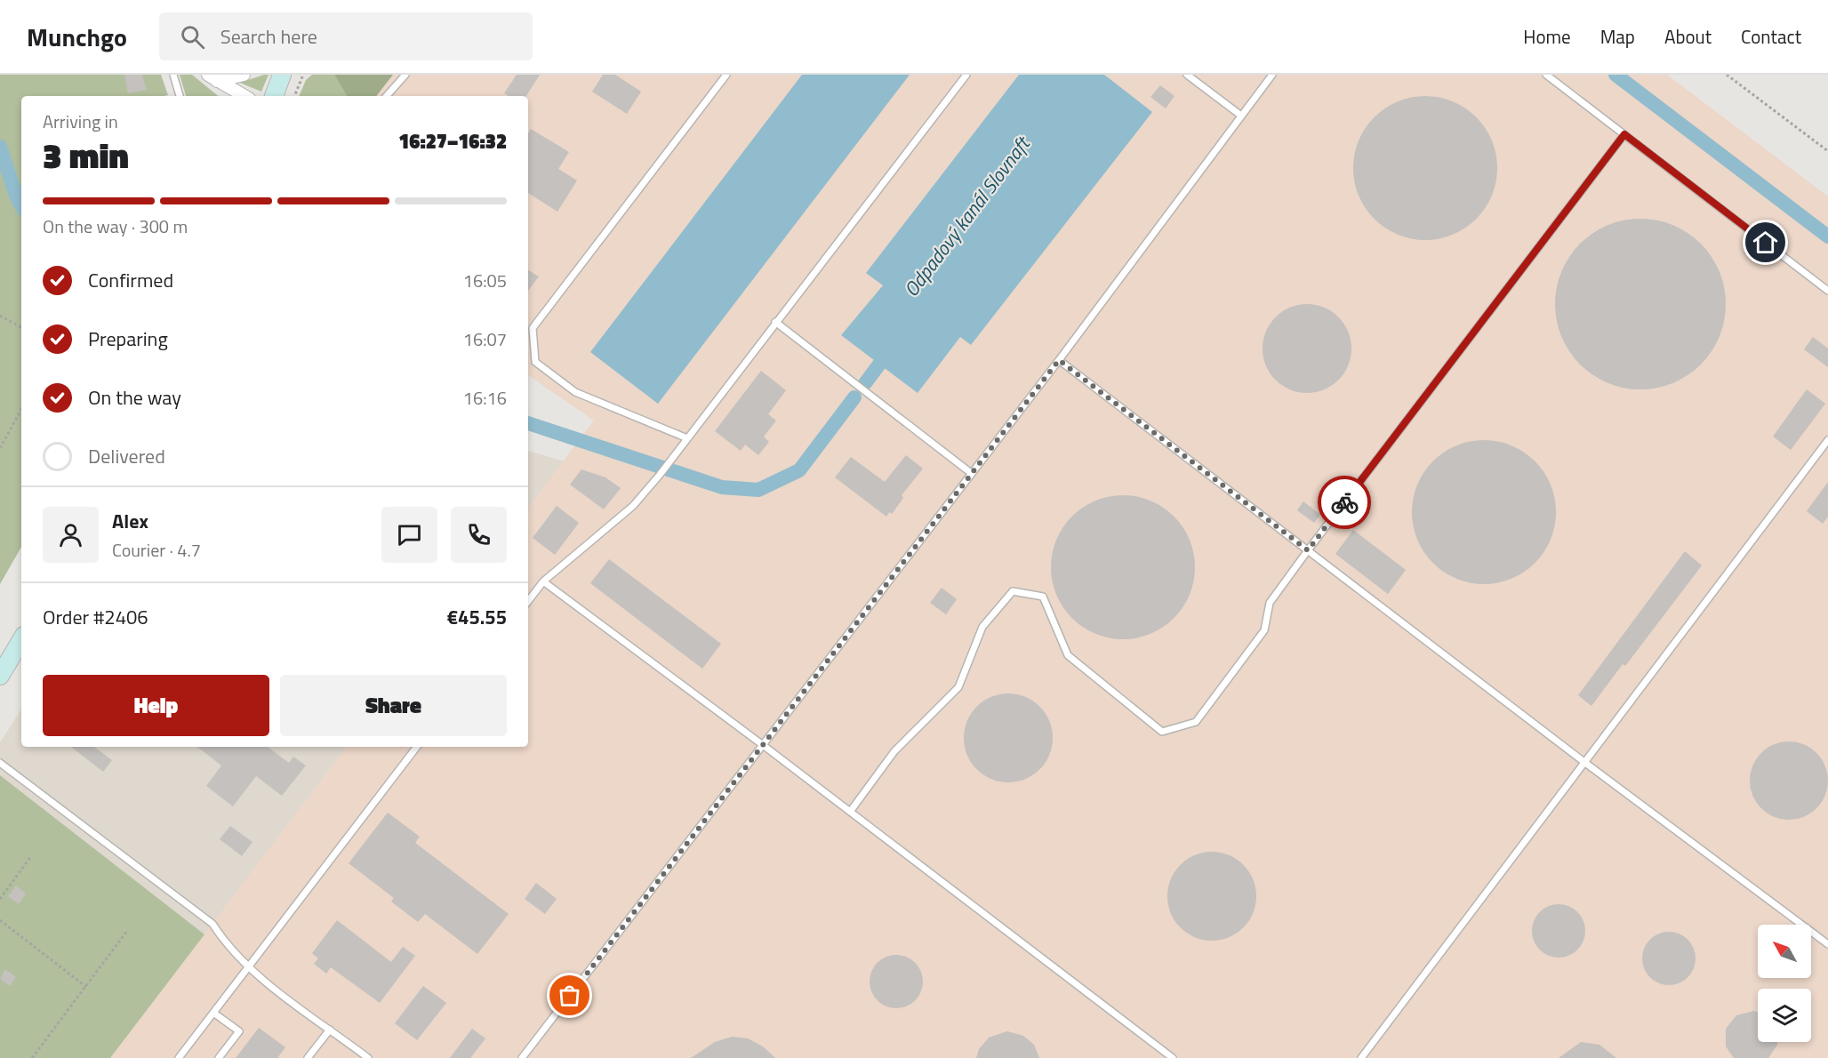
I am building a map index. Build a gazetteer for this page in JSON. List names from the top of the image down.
{
  "water": ["Odpadový kanál Slovnaft"],
  "north": "top left",
  "page": {
    "header": "Munchgo",
    "search": "Search here",
    "nav": [
      "Home",
      "Map",
      "About",
      "Contact"
    ],
    "heading": ["3 min", "Arriving in", "16:27–16:32"],
    "panel": [
      "Alex",
      "Courier · 4.7",
      "Order #2406",
      "€45.55"
    ],
    "bar": "On the way · 300 m",
    "list": [
      ["Confirmed", "16:05"],
      ["Preparing", "16:07"],
      ["On the way", "16:16"],
      "Delivered"
    ],
    "buttons": ["Help", "Share"]
  }
}
